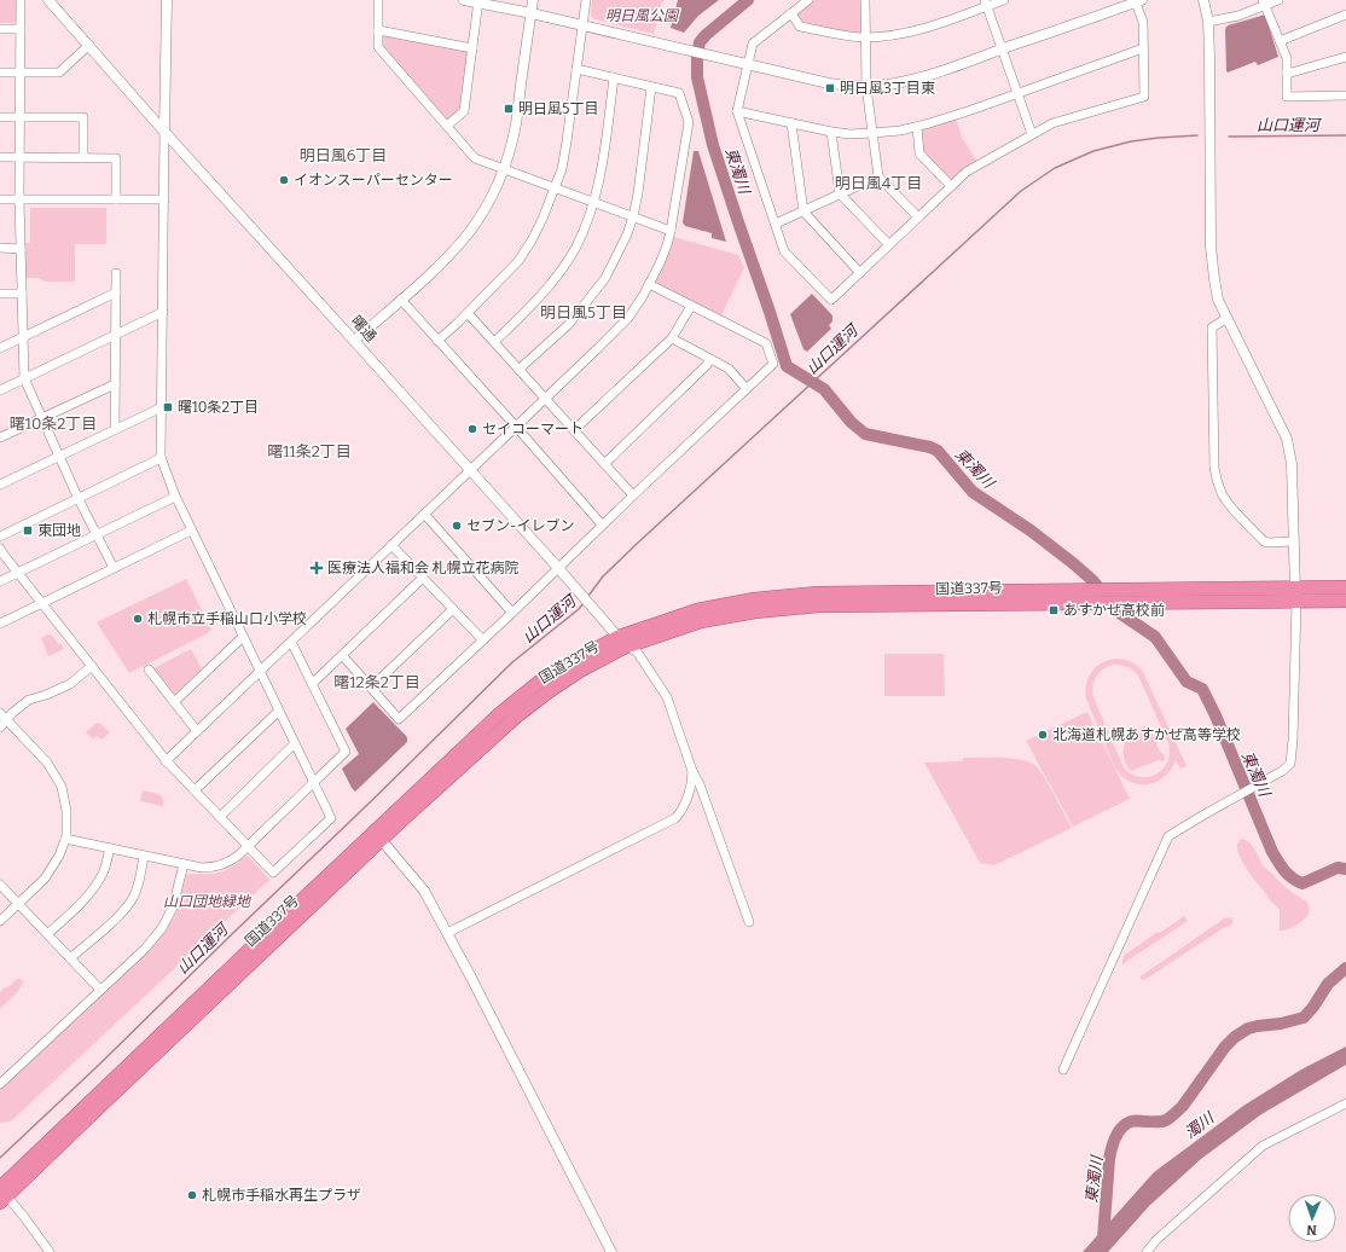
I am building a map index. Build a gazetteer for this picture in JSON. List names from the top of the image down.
{
  "streets": {
    "highway": ["国道337号"],
    "street": ["曙通"]
  },
  "crossings": [
    ["曙通", "国道337号"]
  ],
  "districts": [
    "明日風6丁目",
    "明日風4丁目",
    "明日風5丁目",
    "曙10条2丁目",
    "曙11条2丁目",
    "曙12条2丁目"
  ],
  "water": ["山口運河", "東濁川", "濁川"],
  "parks": ["明日風公園", "山口団地緑地"],
  "places": {
    "transit": [
      "明日風3丁目東",
      "明日風5丁目",
      "曙10条2丁目",
      "東団地",
      "あすかぜ高校前"
    ],
    "other": [
      "イオンスーパーセンター",
      "セイコーマート",
      "セブン-イレブン",
      "札幌市立手稲山口小学校",
      "北海道札幌あすかぜ高等学校",
      "札幌市手稲水再生プラザ"
    ],
    "health": ["医療法人福和会 札幌立花病院"]
  },
  "north": "bottom"
}
